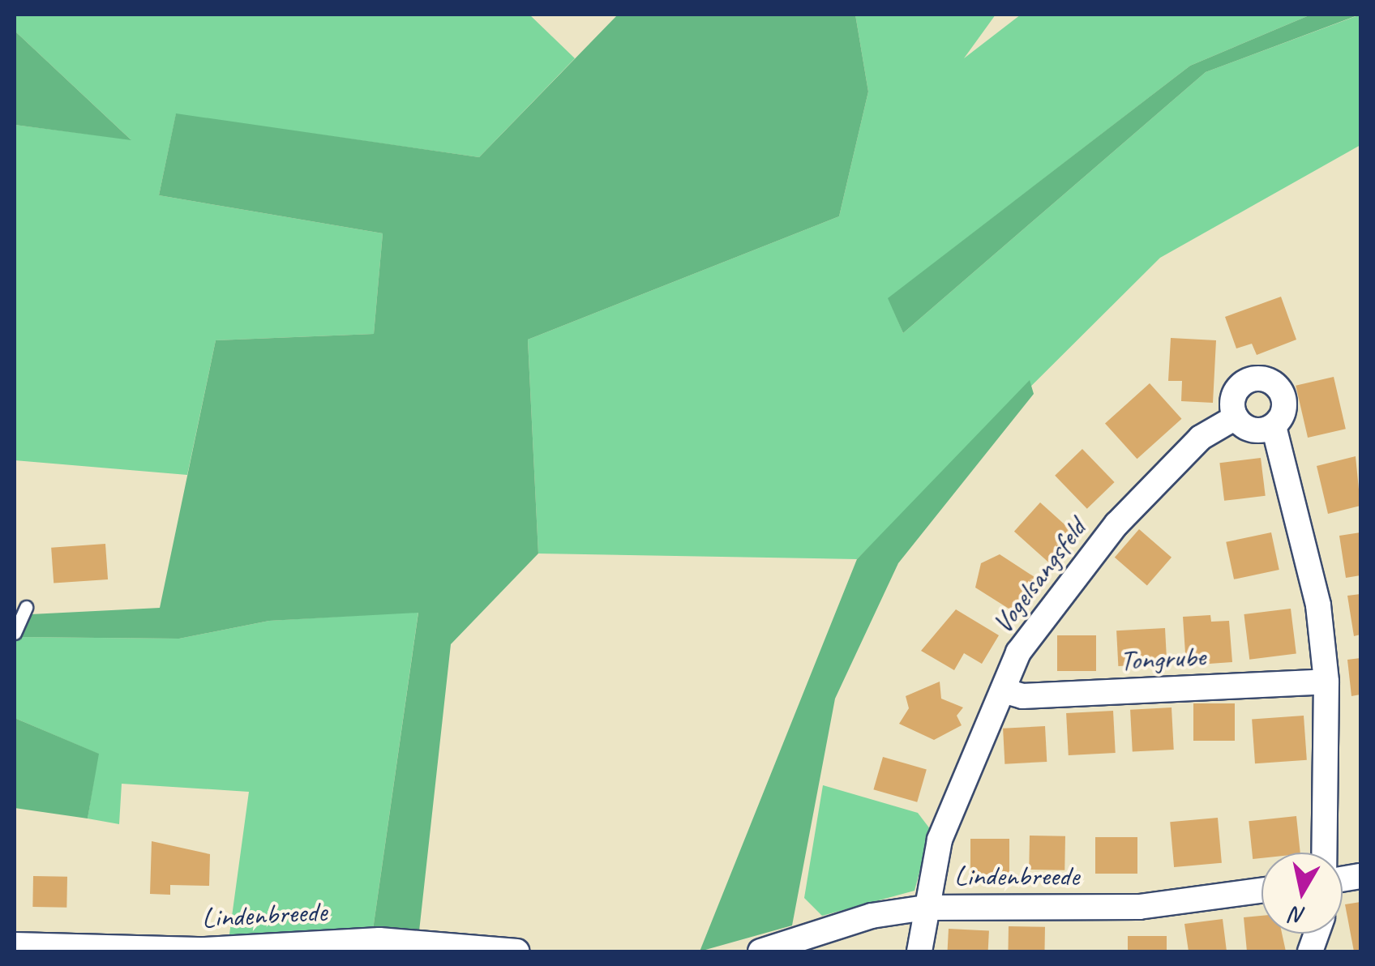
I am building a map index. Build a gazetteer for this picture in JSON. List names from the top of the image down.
{
  "streets": {
    "street": ["Vogelsangsfeld", "Tongrube", "Lindenbreede"]
  },
  "crossings": [
    ["Vogelsangsfeld", "Tongrube"],
    ["Vogelsangsfeld", "Lindenbreede"]
  ],
  "north": "bottom"
}
